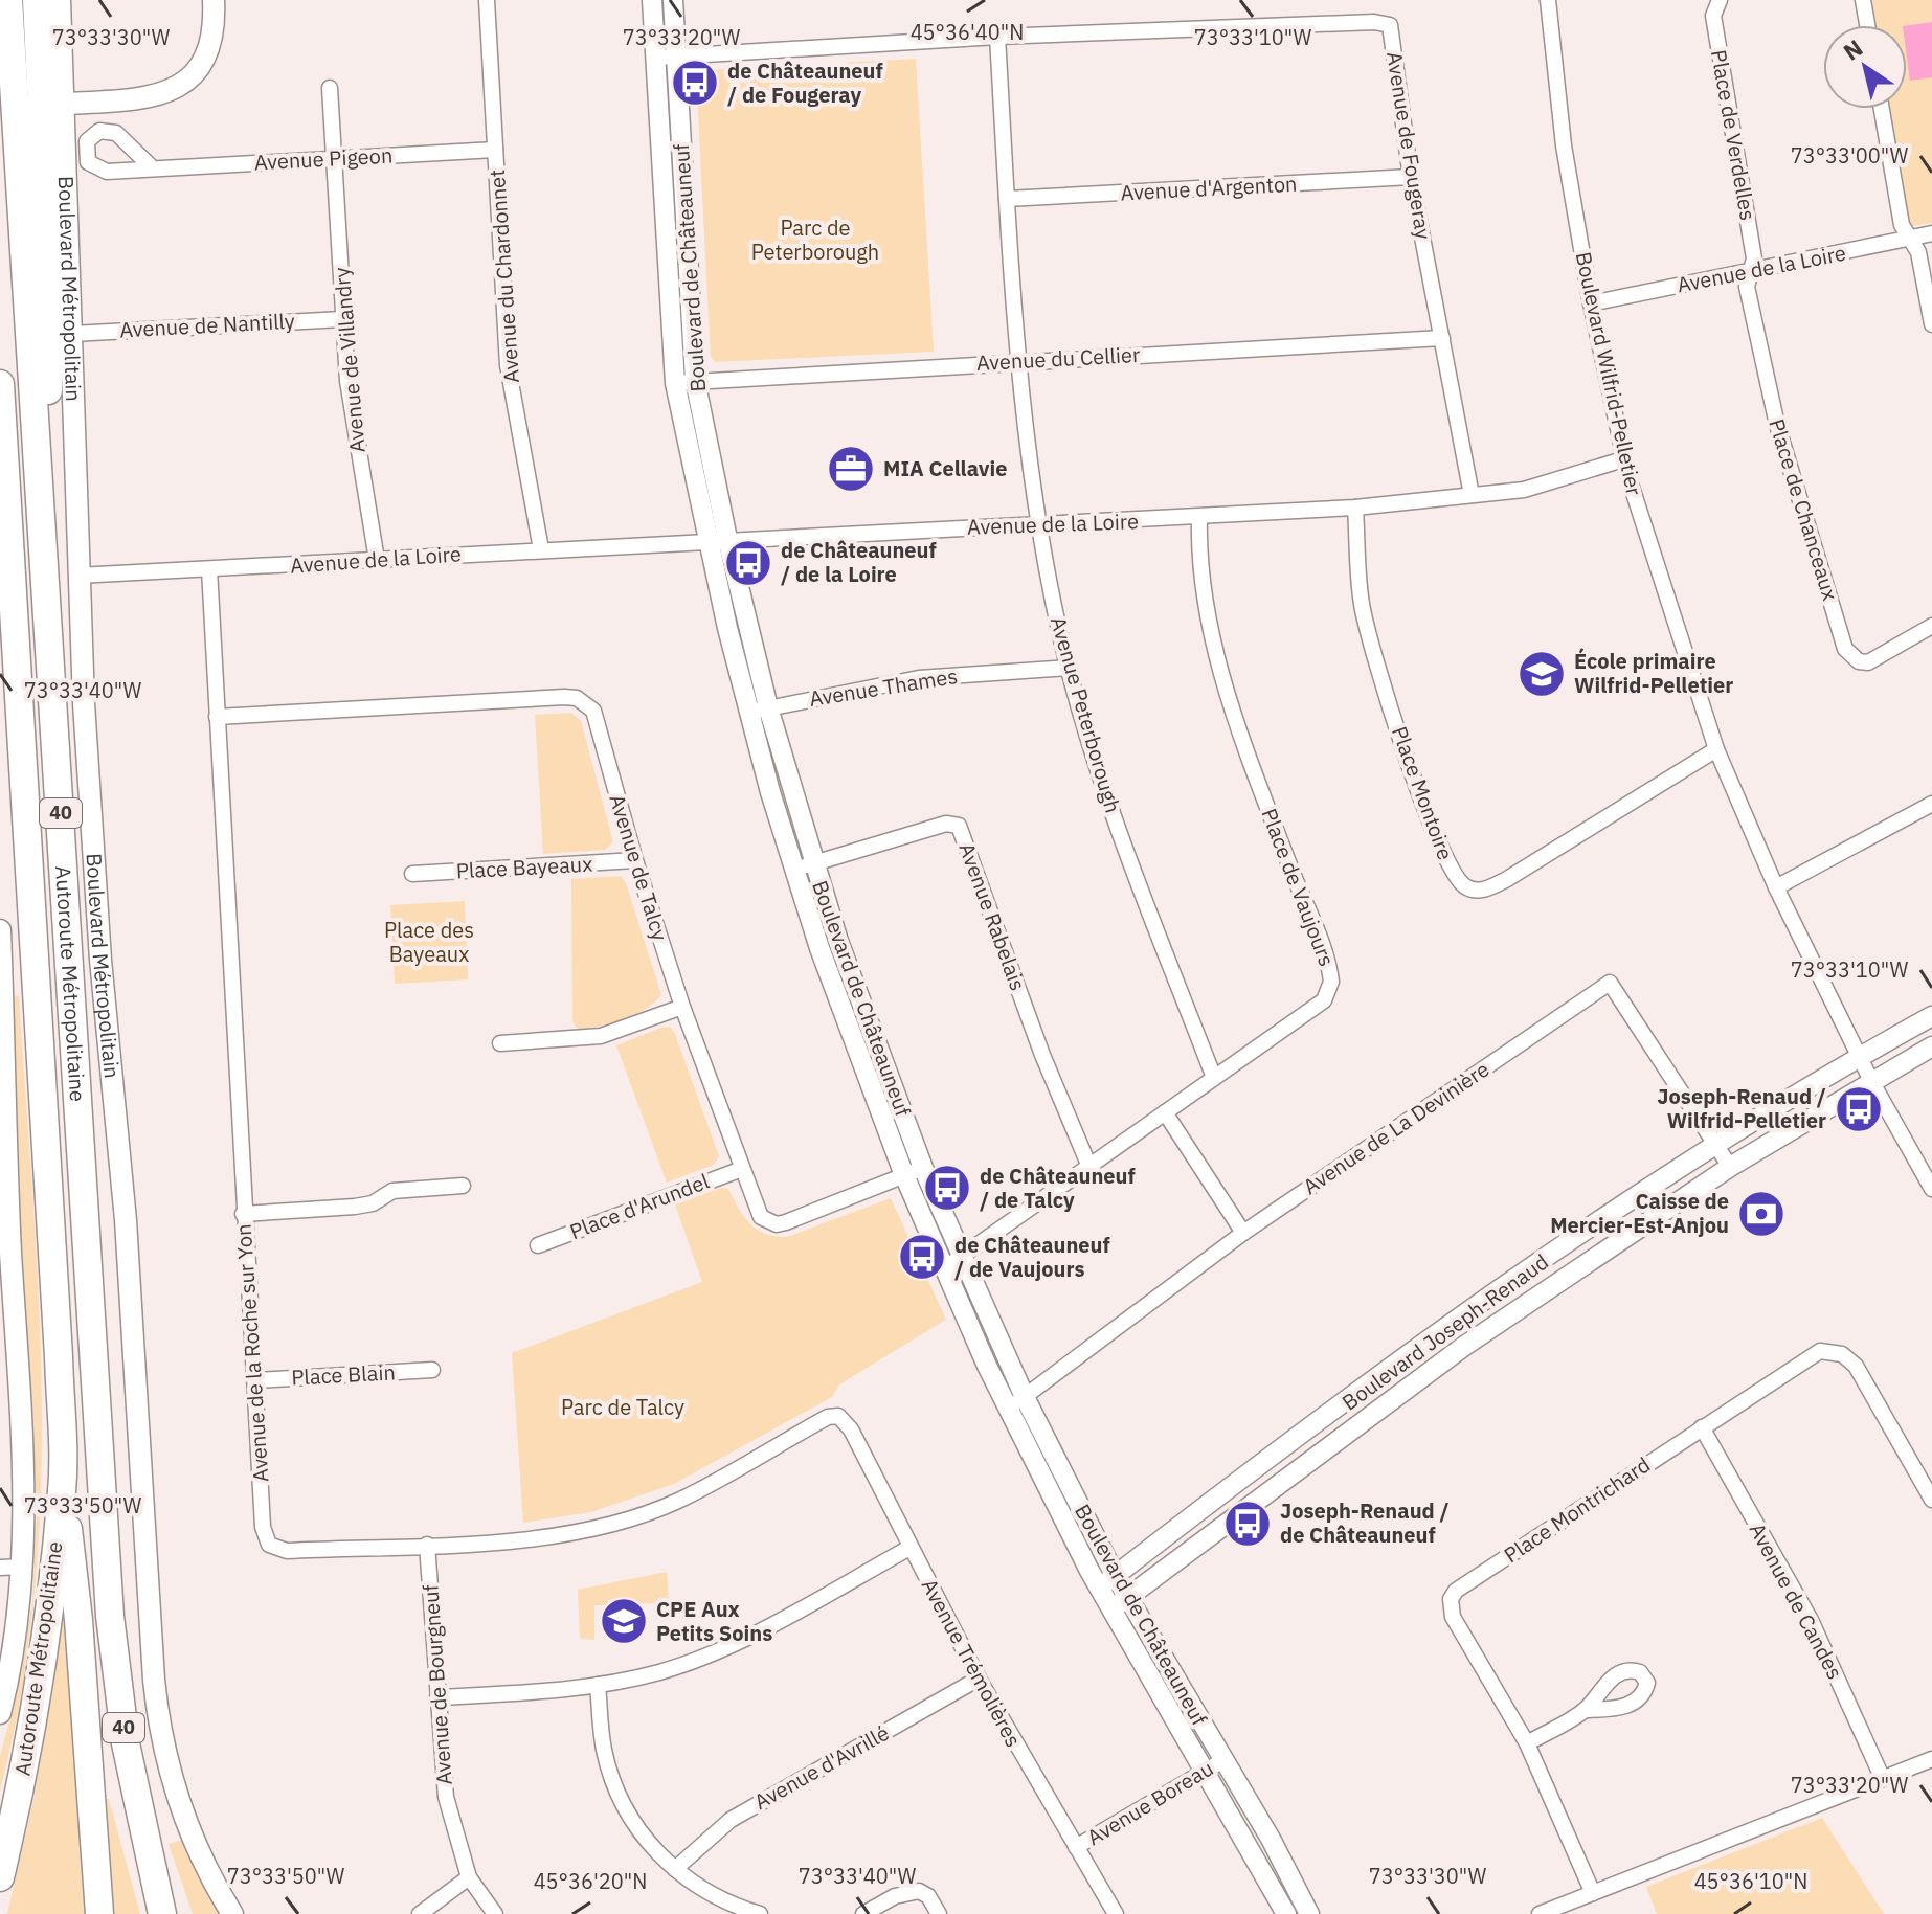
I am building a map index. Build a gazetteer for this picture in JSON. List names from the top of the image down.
{
  "streets": {
    "highway": ["40", "Autoroute Métropolitaine"],
    "main road": ["Boulevard Métropolitain"],
    "street": [
      "Place de Verdelles",
      "Avenue de Fougeray",
      "Avenue Pigeon",
      "Avenue d'Argenton",
      "Boulevard de Châteauneuf",
      "Avenue de la Loire",
      "Avenue du Chardonnet",
      "Avenue de Nantilly",
      "Avenue du Cellier",
      "Avenue de Villandry",
      "Boulevard Wilfrid-Pelletier",
      "Place de Chanceaux",
      "Avenue Thames",
      "Avenue Peterborough",
      "Place Montoire",
      "Place Bayeaux",
      "Avenue de Talcy",
      "Place de Vaujours",
      "Avenue Rabelais",
      "Avenue de La Devinière",
      "Place d'Arundel",
      "Boulevard Joseph-Renaud",
      "Avenue de la Roche sur Yon",
      "Place Blain",
      "Place Montrichard",
      "Avenue de Candes",
      "Avenue Trémolières",
      "Avenue de Bourgneuf",
      "Avenue d'Avrillé",
      "Avenue Boreau"
    ]
  },
  "crossings": [
    ["Place de Verdelles", "Avenue de la Loire"],
    ["Place de Verdelles", "Place de Chanceaux"],
    ["Avenue de Fougeray", "Avenue d'Argenton"],
    ["Avenue de Fougeray", "Boulevard de Châteauneuf"],
    ["Avenue de Fougeray", "Avenue de la Loire"],
    ["Avenue de Fougeray", "Avenue du Cellier"],
    ["Avenue de Fougeray", "Avenue Peterborough"],
    ["Avenue Pigeon", "Avenue du Chardonnet"],
    ["Avenue Pigeon", "Avenue de Villandry"],
    ["Avenue d'Argenton", "Avenue Peterborough"],
    ["Boulevard de Châteauneuf", "Avenue de la Loire"],
    ["Boulevard de Châteauneuf", "Avenue du Cellier"],
    ["Boulevard de Châteauneuf", "Avenue Thames"],
    ["Boulevard de Châteauneuf", "Avenue de Talcy"],
    ["Boulevard de Châteauneuf", "Place de Vaujours"],
    ["Boulevard de Châteauneuf", "Avenue Rabelais"],
    ["Boulevard de Châteauneuf", "Avenue de La Devinière"],
    ["Boulevard de Châteauneuf", "Boulevard Joseph-Renaud"],
    ["Boulevard de Châteauneuf", "Avenue Boreau"],
    ["Avenue de la Loire", "Avenue du Chardonnet"],
    ["Avenue de la Loire", "Boulevard Métropolitain"],
    ["Avenue de la Loire", "Avenue de Villandry"],
    ["Avenue de la Loire", "Boulevard Wilfrid-Pelletier"],
    ["Avenue de la Loire", "Place de Chanceaux"],
    ["Avenue de la Loire", "Avenue Peterborough"],
    ["Avenue de la Loire", "Place Montoire"],
    ["Avenue de la Loire", "Place de Vaujours"],
    ["Avenue de la Loire", "Avenue de la Roche sur Yon"],
    ["Boulevard Métropolitain", "Avenue de Nantilly"],
    ["Avenue de Nantilly", "Avenue de Villandry"],
    ["Avenue du Cellier", "Avenue Peterborough"],
    ["Boulevard Wilfrid-Pelletier", "Place Montoire"],
    ["Boulevard Wilfrid-Pelletier", "Boulevard Joseph-Renaud"],
    ["Avenue Thames", "Avenue Peterborough"],
    ["Avenue Peterborough", "Place de Vaujours"],
    ["Place Bayeaux", "Avenue de Talcy"],
    ["Avenue de Talcy", "Place d'Arundel"],
    ["Avenue de Talcy", "Avenue de la Roche sur Yon"],
    ["Place de Vaujours", "Avenue Rabelais"],
    ["Avenue de La Devinière", "Boulevard Joseph-Renaud"],
    ["Avenue de la Roche sur Yon", "Place Blain"],
    ["Avenue de la Roche sur Yon", "Avenue Trémolières"],
    ["Avenue de la Roche sur Yon", "Avenue de Bourgneuf"],
    ["Place Montrichard", "Avenue de Candes"],
    ["Avenue Trémolières", "Avenue d'Avrillé"],
    ["Avenue Trémolières", "Avenue Boreau"]
  ],
  "parks": ["Parc de Peterborough", "Place des Bayeaux", "Parc de Talcy"],
  "places": {
    "bus stop": [
      "de Châteauneuf / de Fougeray",
      "de Châteauneuf / de la Loire",
      "Joseph-Renaud / Wilfrid-Pelletier",
      "de Châteauneuf / de Talcy",
      "de Châteauneuf / de Vaujours",
      "Joseph-Renaud / de Châteauneuf"
    ],
    "office": ["MIA Cellavie"],
    "school or university": ["École primaire Wilfrid-Pelletier", "CPE Aux Petits Soins"],
    "bank": ["Caisse de Mercier-Est-Anjou"]
  },
  "north": "top left",
  "coordinates": [
    "45°36'40\"N",
    "73°33'10\"W",
    "73°33'30\"W",
    "73°33'20\"W",
    "73°33'00\"W",
    "73°33'40\"W",
    "73°33'50\"W",
    "45°36'20\"N",
    "45°36'10\"N"
  ]
}
